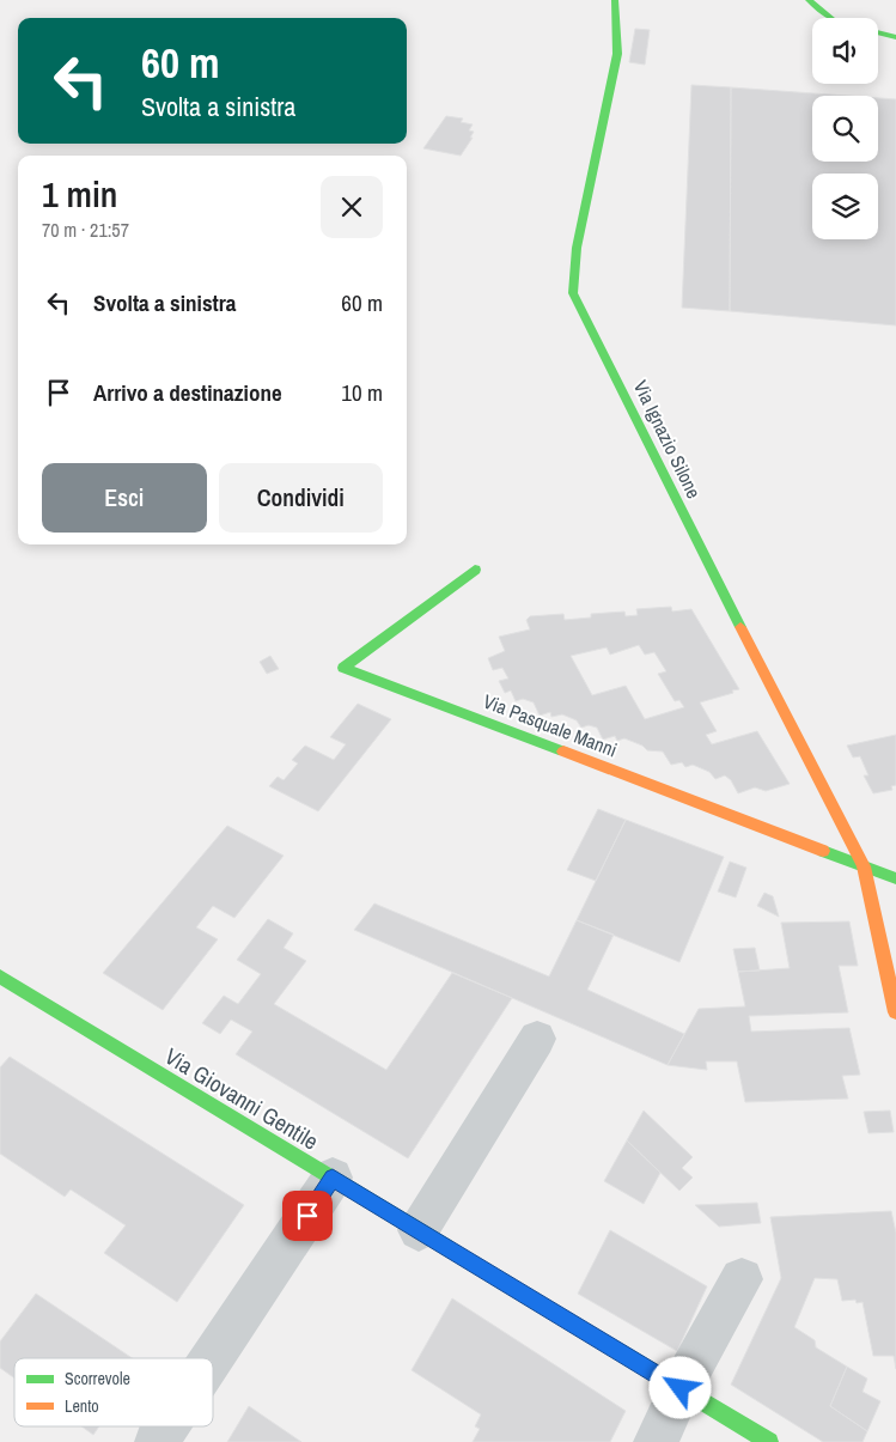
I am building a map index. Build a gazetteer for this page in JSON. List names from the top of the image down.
{
  "streets": {
    "main road": ["Via Ignazio Silone", "Via Pasquale Manni", "Via Giovanni Gentile"]
  },
  "crossings": [
    ["Via Ignazio Silone", "Via Pasquale Manni"]
  ],
  "legend": ["Scorrevole", "Lento"],
  "page": {
    "turn": ["60 m", "Svolta a sinistra"],
    "heading": ["1 min", "70 m · 21:57"],
    "list": [
      {
        "name": "Svolta a sinistra",
        "value": "60 m"
      },
      {
        "name": "Arrivo a destinazione",
        "value": "10 m"
      }
    ],
    "buttons": ["Esci", "Condividi"]
  }
}
